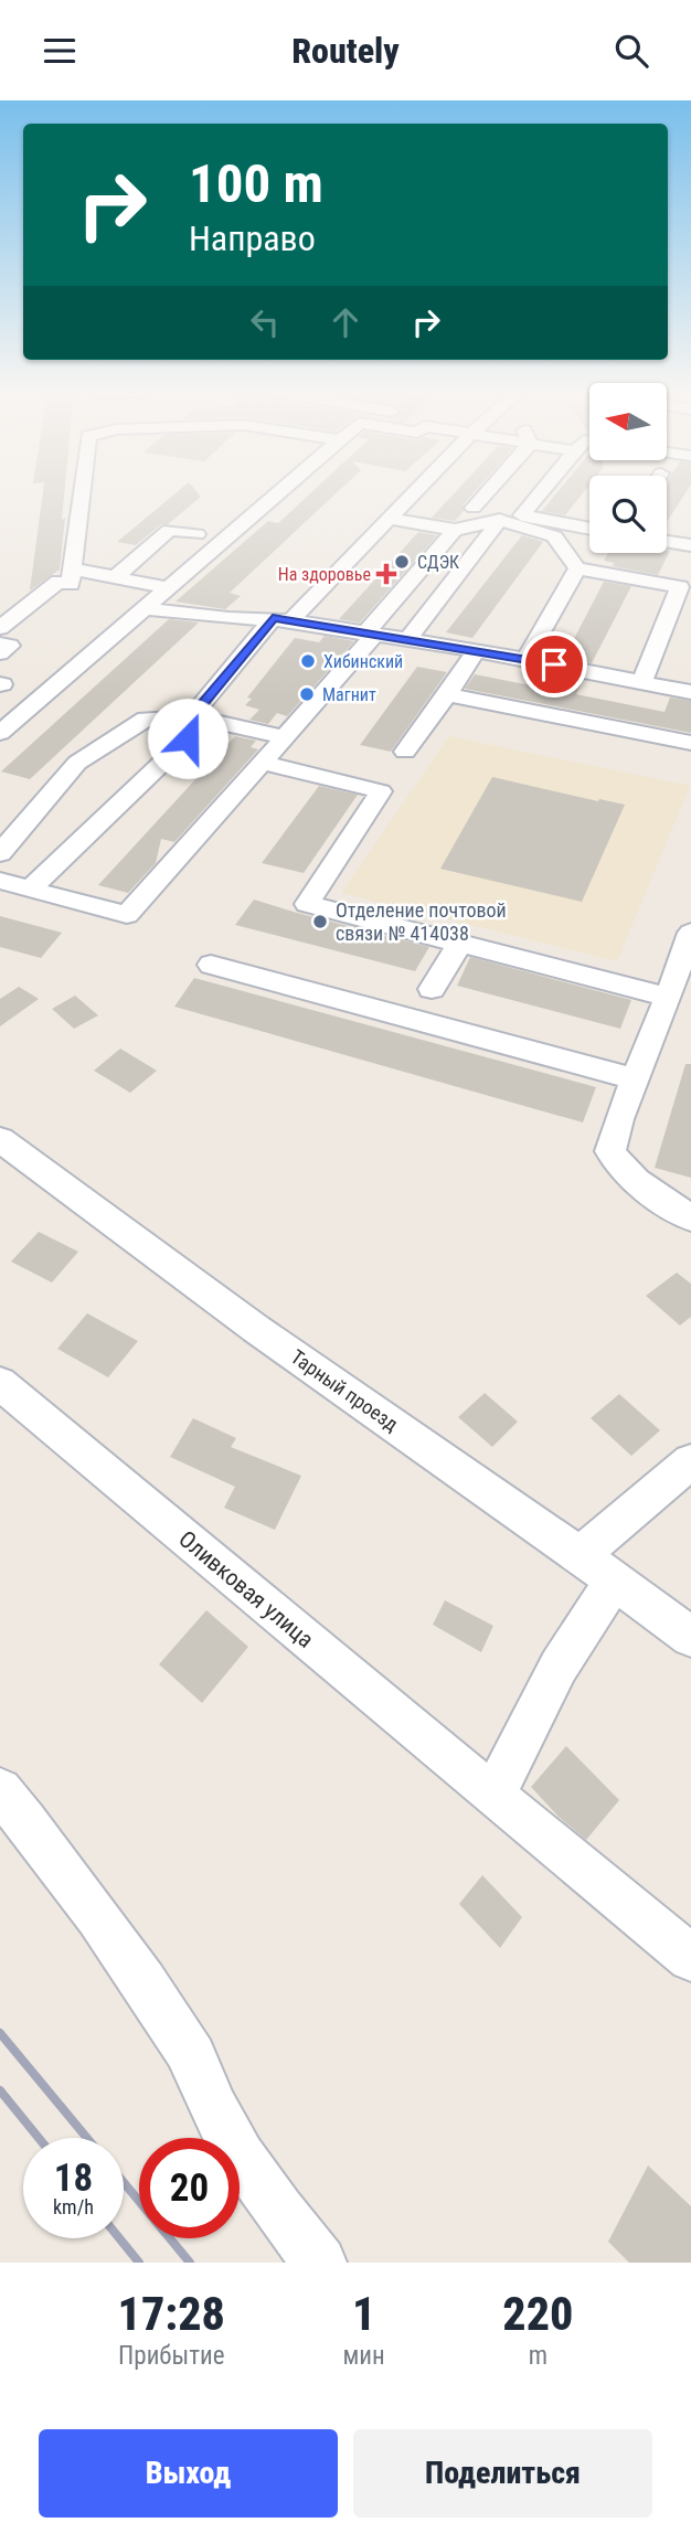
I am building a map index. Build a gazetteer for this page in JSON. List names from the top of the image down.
{
  "streets": {
    "street": ["Тарный проезд", "Оливковая улица"]
  },
  "places": {
    "other": [
      "СДЭК",
      "Хибинский",
      "Магнит",
      "Отделение почтовой связи № 414038"
    ],
    "health": ["На здоровье"]
  },
  "north": "left",
  "page": {
    "header": "Routely",
    "turn": ["100 m", "Направо"],
    "speed": "18 km/h",
    "limit": "20",
    "eta": [
      "17:28",
      "Прибытие",
      "1",
      "мин",
      "220",
      "m"
    ],
    "buttons": ["Выход", "Поделиться"]
  }
}
